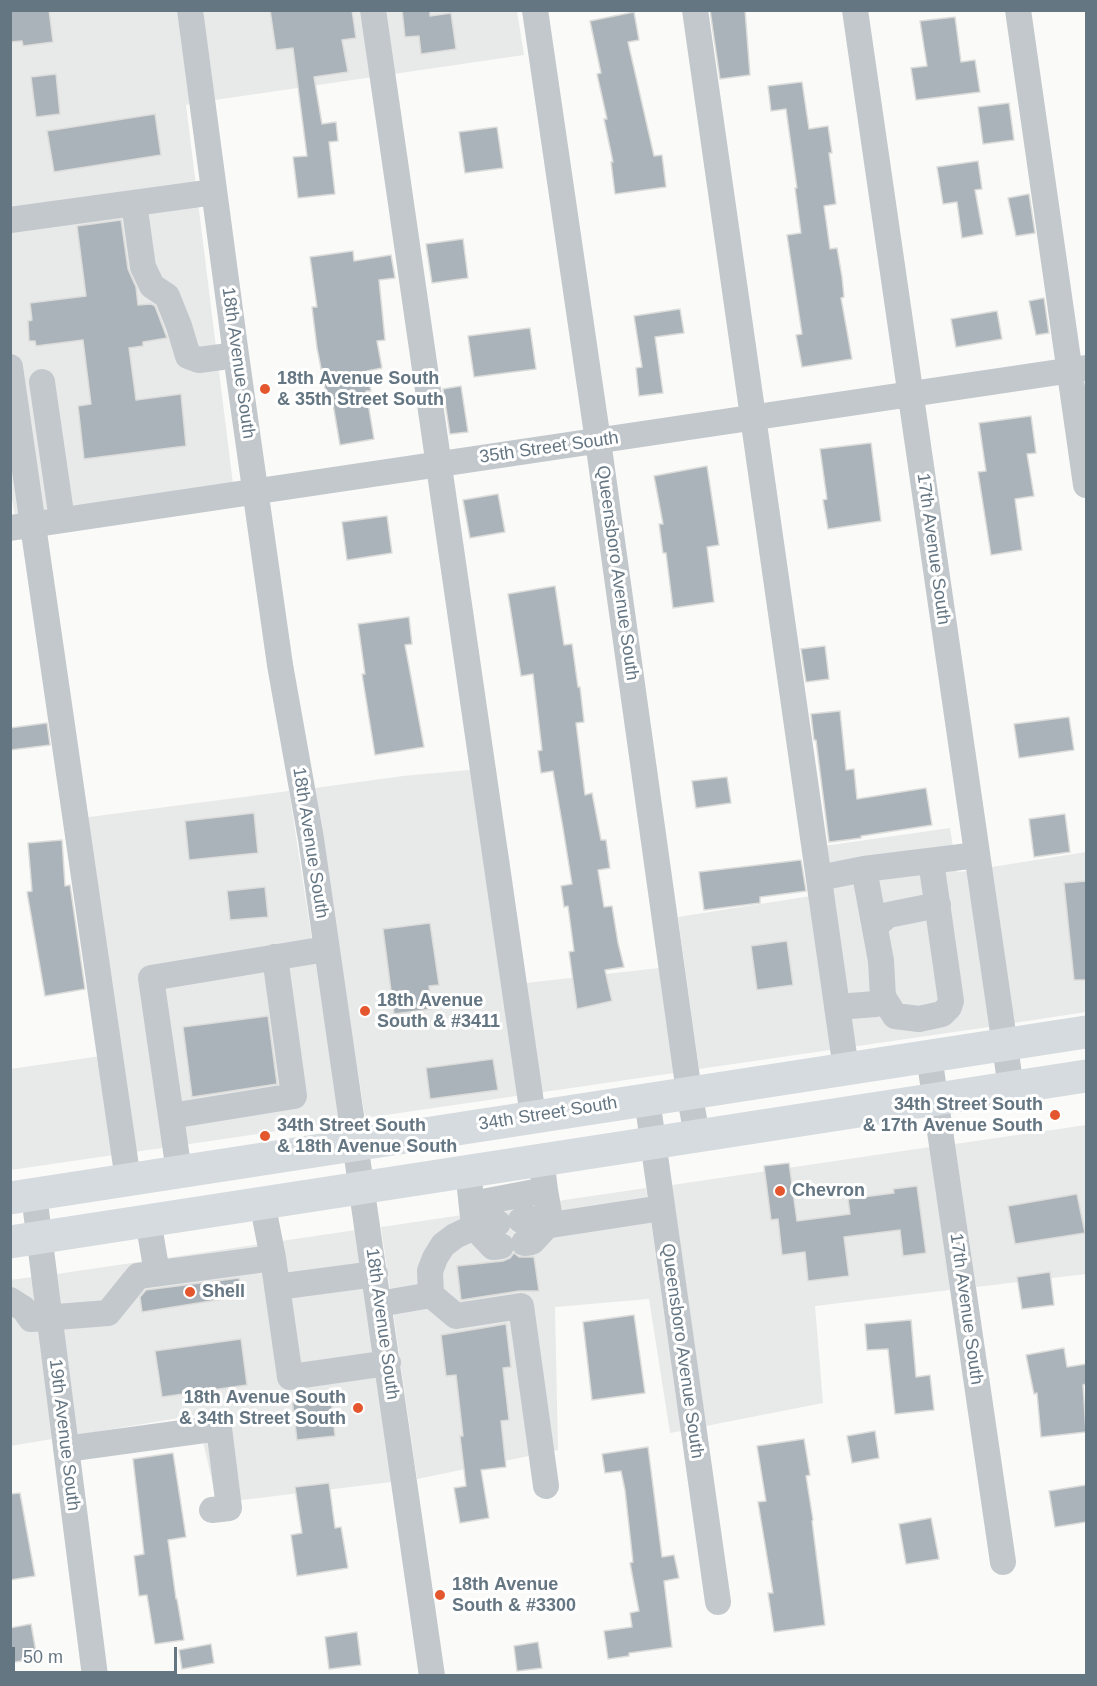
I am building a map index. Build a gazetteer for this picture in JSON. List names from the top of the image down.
{
  "streets": {
    "highway": ["34th Street South"],
    "street": [
      "18th Avenue South",
      "35th Street South",
      "17th Avenue South",
      "Queensboro Avenue South",
      "19th Avenue South"
    ]
  },
  "crossings": [
    ["18th Avenue South", "35th Street South"],
    ["18th Avenue South", "34th Street South"],
    ["35th Street South", "17th Avenue South"],
    ["35th Street South", "Queensboro Avenue South"],
    ["17th Avenue South", "34th Street South"],
    ["Queensboro Avenue South", "34th Street South"],
    ["34th Street South", "19th Avenue South"]
  ],
  "places": [
    "18th Avenue South & 35th Street South",
    "18th Avenue South & #3411",
    "34th Street South & 17th Avenue South",
    "34th Street South & 18th Avenue South",
    "Chevron",
    "Shell",
    "18th Avenue South & 34th Street South",
    "18th Avenue South & #3300"
  ],
  "scale_bar": "50 m"
}
